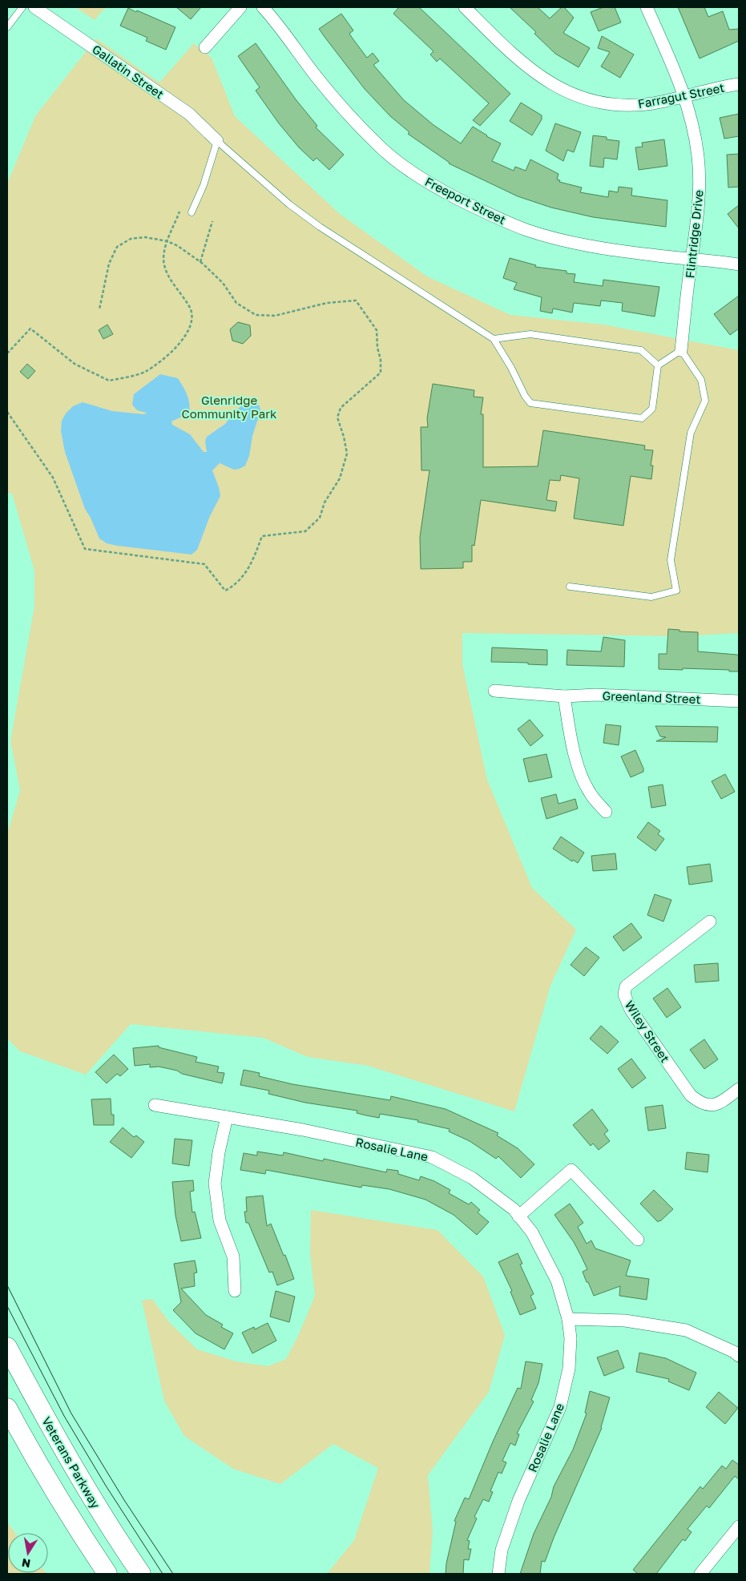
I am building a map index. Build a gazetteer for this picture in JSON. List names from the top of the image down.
{
  "streets": {
    "main road": ["Veterans Parkway"],
    "street": [
      "Gallatin Street",
      "Farragut Street",
      "Freeport Street",
      "Flintridge Drive",
      "Greenland Street",
      "Wiley Street",
      "Rosalie Lane"
    ]
  },
  "crossings": [
    ["Farragut Street", "Flintridge Drive"],
    ["Freeport Street", "Flintridge Drive"]
  ],
  "parks": ["Glenridge Community Park"],
  "north": "bottom"
}
